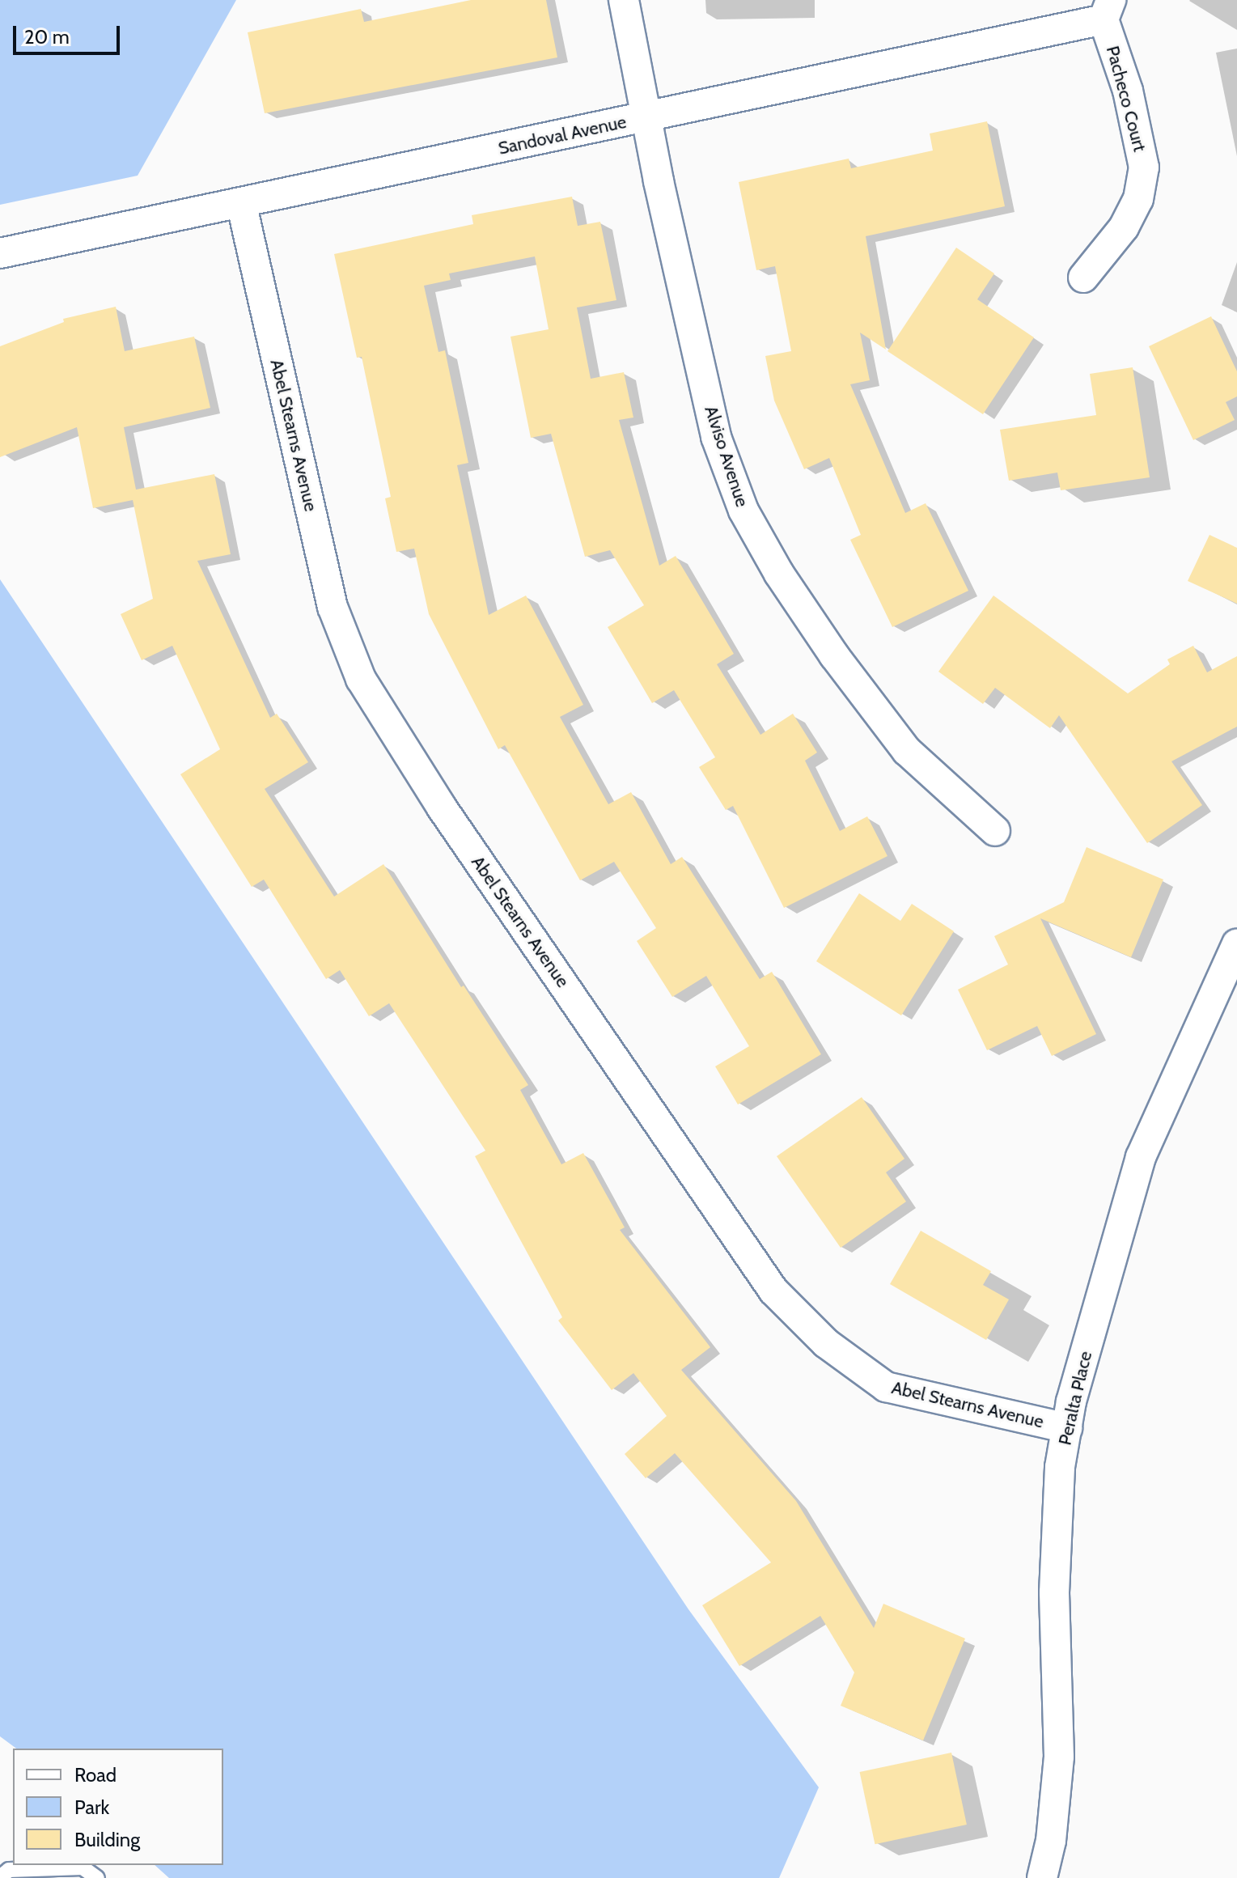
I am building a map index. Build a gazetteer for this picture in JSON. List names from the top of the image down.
{
  "streets": {
    "street": [
      "Pacheco Court",
      "Sandoval Avenue",
      "Abel Stearns Avenue",
      "Alviso Avenue",
      "Peralta Place"
    ]
  },
  "crossings": [
    ["Pacheco Court", "Sandoval Avenue"],
    ["Sandoval Avenue", "Abel Stearns Avenue"],
    ["Sandoval Avenue", "Alviso Avenue"],
    ["Abel Stearns Avenue", "Peralta Place"]
  ],
  "legend": ["Road", "Park", "Building"],
  "scale_bar": "20 m"
}
